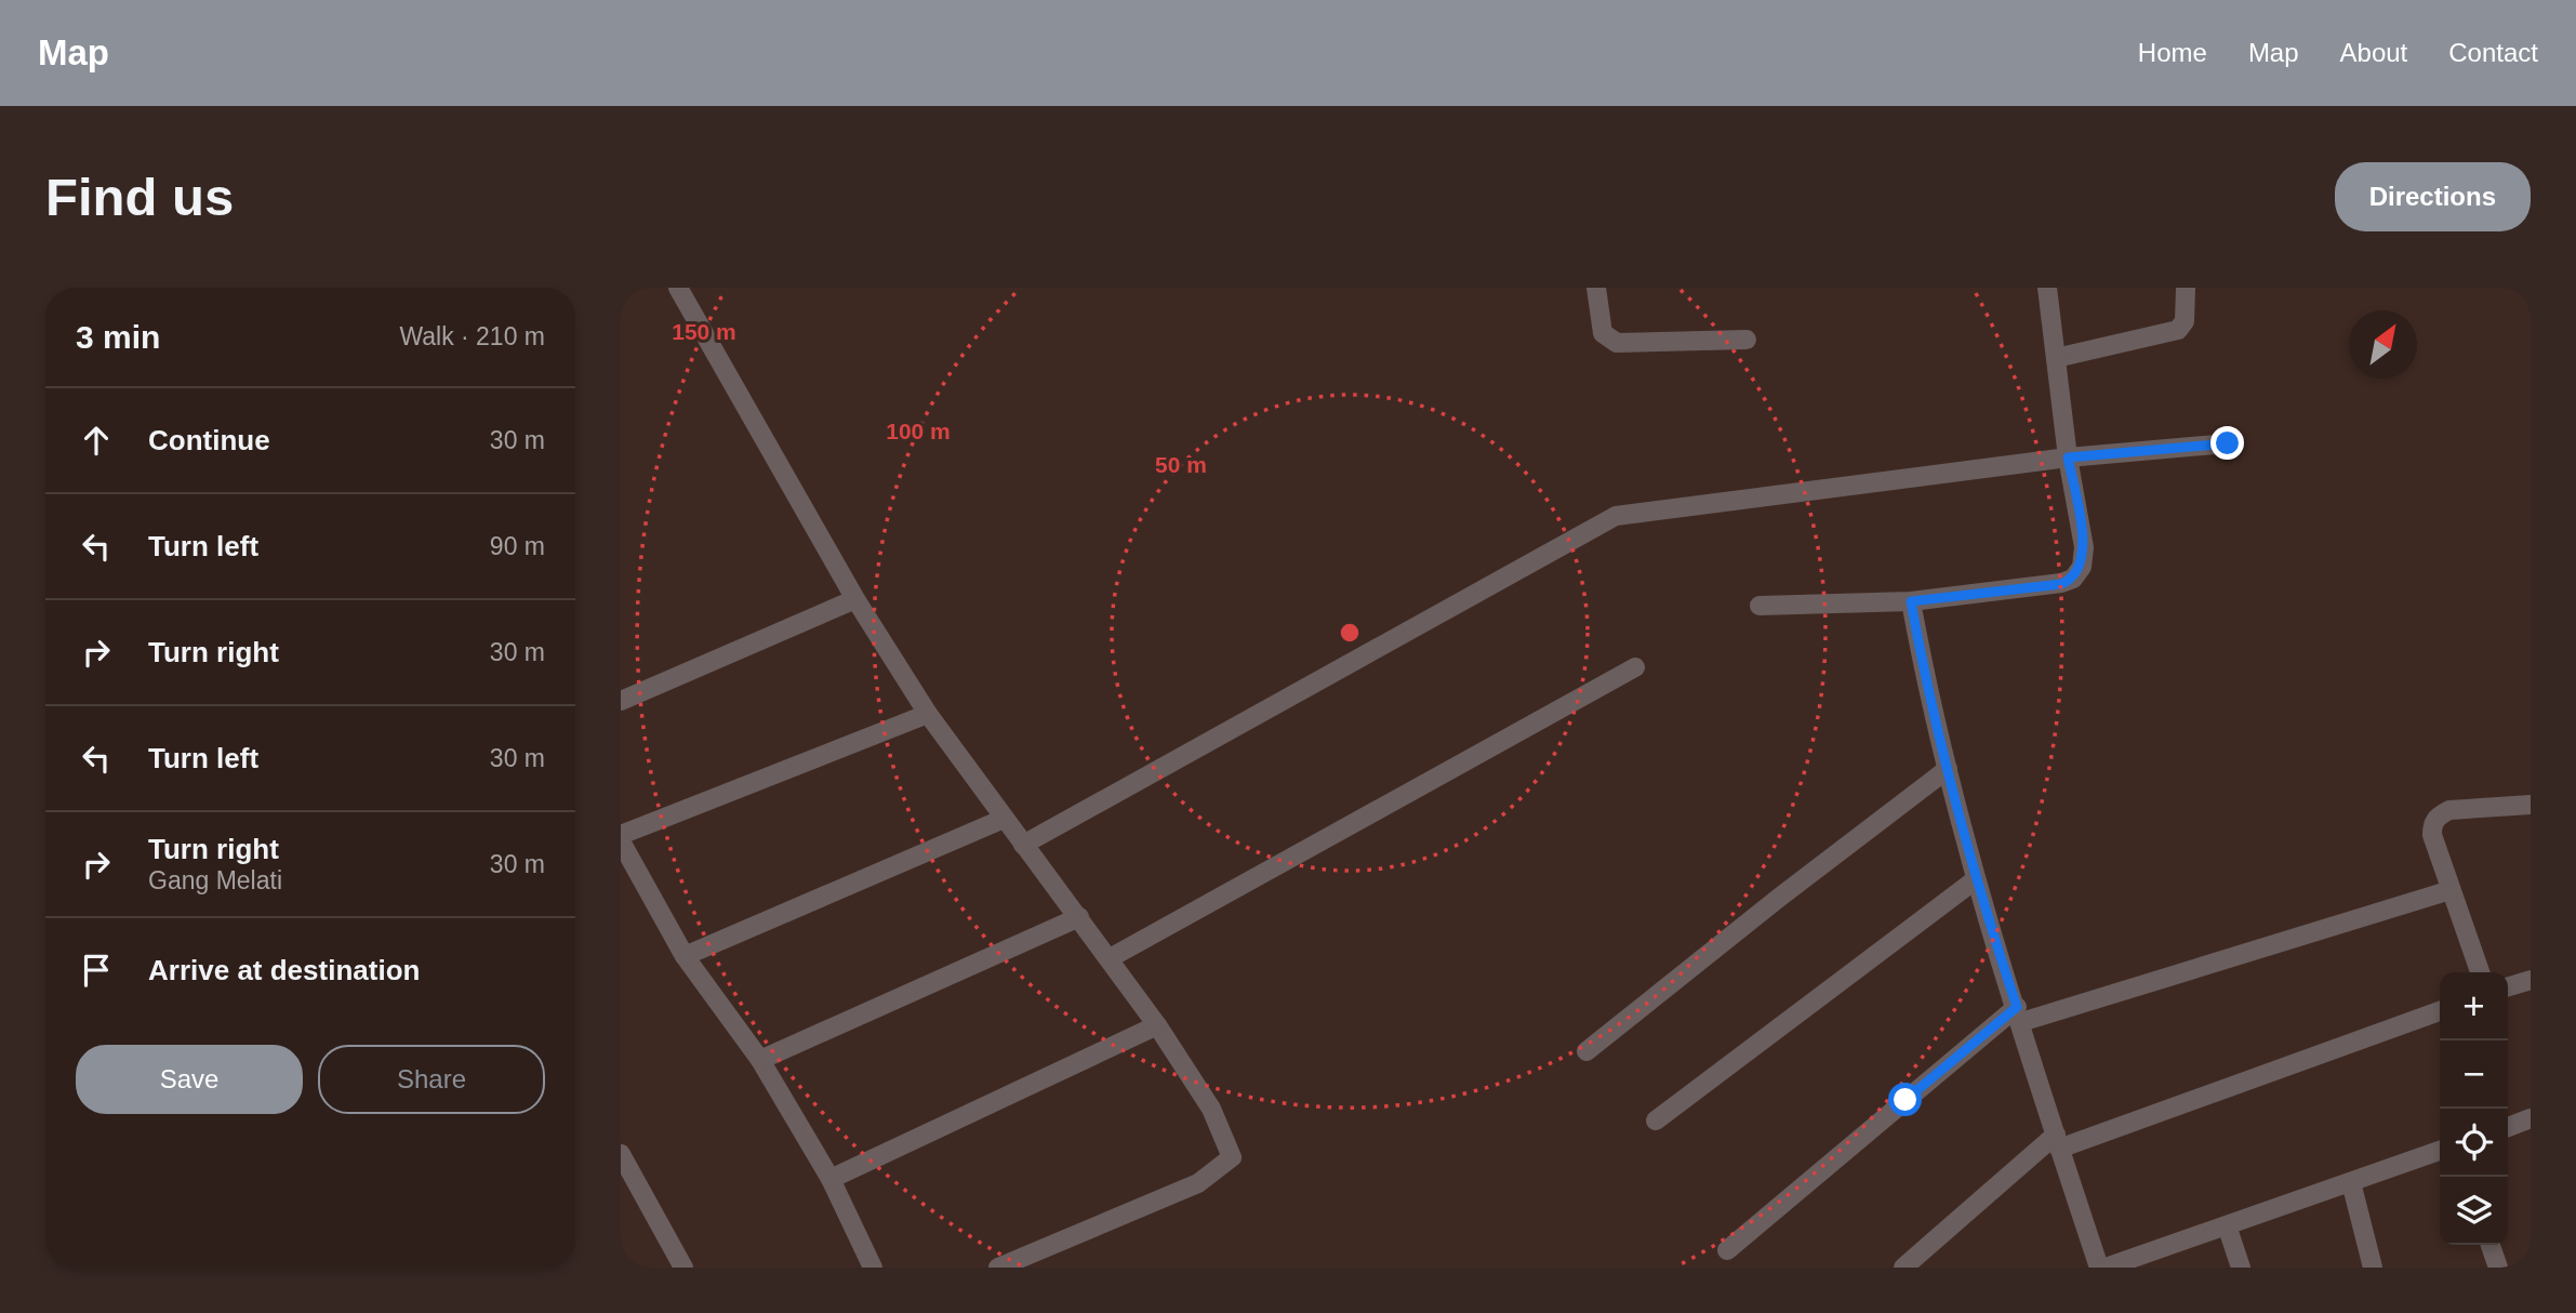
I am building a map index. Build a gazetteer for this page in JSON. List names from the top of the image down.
{
  "north": "top right",
  "page": {
    "header": "Map",
    "nav": [
      "Home",
      "Map",
      "About",
      "Contact"
    ],
    "buttons": [
      "Directions",
      ["Save", "Share"]
    ],
    "title": "Find us",
    "heading": ["3 min", "Walk · 210 m"],
    "list": [
      ["Continue", "30 m"],
      ["Turn left", "90 m"],
      ["Turn right", "30 m"],
      ["Turn left", "30 m"],
      ["Turn right", "Gang Melati", "30 m"],
      "Arrive at destination"
    ],
    "map_buttons": ["+", "−"]
  },
  "rings": ["150 m", "100 m", "50 m"]
}
